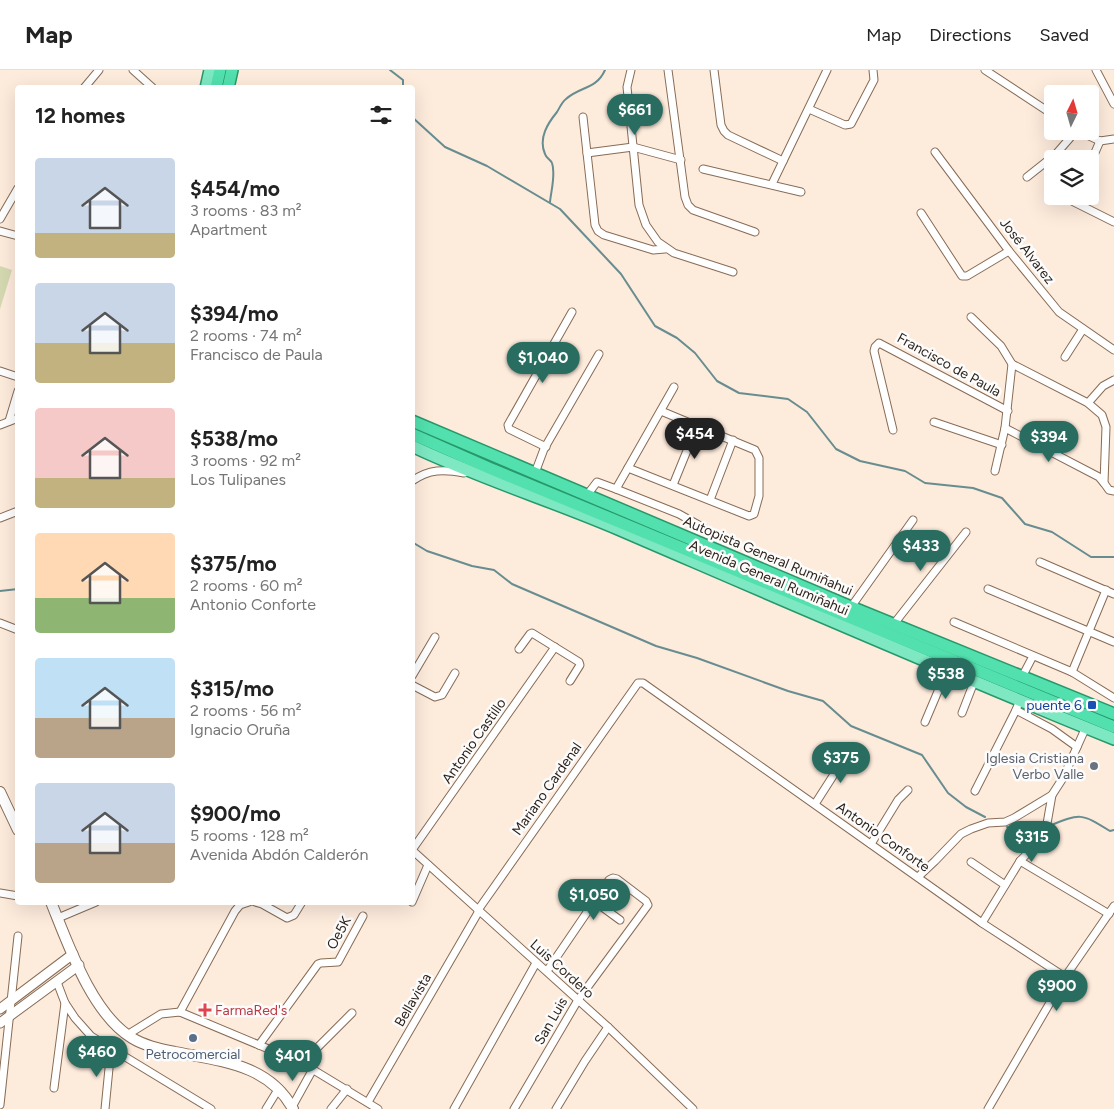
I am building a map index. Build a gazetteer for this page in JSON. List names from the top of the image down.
{
  "streets": {
    "highway": ["Autopista General Rumiñahui"],
    "main road": ["Avenida General Rumiñahui"],
    "street": [
      "José Alvarez",
      "Francisco de Paula",
      "Antonio Castillo",
      "Mariano Cardenal",
      "Antonio Conforte",
      "Oe5K",
      "Luis Cordero",
      "Bellavista",
      "San Luis"
    ]
  },
  "crossings": [
    ["Mariano Cardenal", "Antonio Conforte"],
    ["Mariano Cardenal", "Luis Cordero"],
    ["Mariano Cardenal", "Bellavista"],
    ["Luis Cordero", "Bellavista"],
    ["Luis Cordero", "San Luis"]
  ],
  "places": {
    "transit": ["puente 6"],
    "other": ["Iglesia Cristiana Verbo Valle", "Petrocomercial"],
    "health": ["FarmaRed's"]
  },
  "north": "top",
  "page": {
    "header": "Map",
    "nav": ["Map", "Directions", "Saved"],
    "heading": "12 homes",
    "price": [
      "$661",
      "$1,040",
      "$454",
      "$394",
      "$433",
      "$538",
      "$375",
      "$315",
      "$1,050",
      "$900",
      "$460",
      "$401"
    ],
    "list": [
      {
        "name": "$454/mo",
        "note": "3 rooms · 83 m² · Apartment"
      },
      {
        "name": "$394/mo",
        "note": "2 rooms · 74 m² · Francisco de Paula"
      },
      {
        "name": "$538/mo",
        "note": "3 rooms · 92 m² · Los Tulipanes"
      },
      {
        "name": "$375/mo",
        "note": "2 rooms · 60 m² · Antonio Conforte"
      },
      {
        "name": "$315/mo",
        "note": "2 rooms · 56 m² · Ignacio Oruña"
      },
      {
        "name": "$900/mo",
        "note": "5 rooms · 128 m² · Avenida Abdón Calderón"
      }
    ]
  }
}
